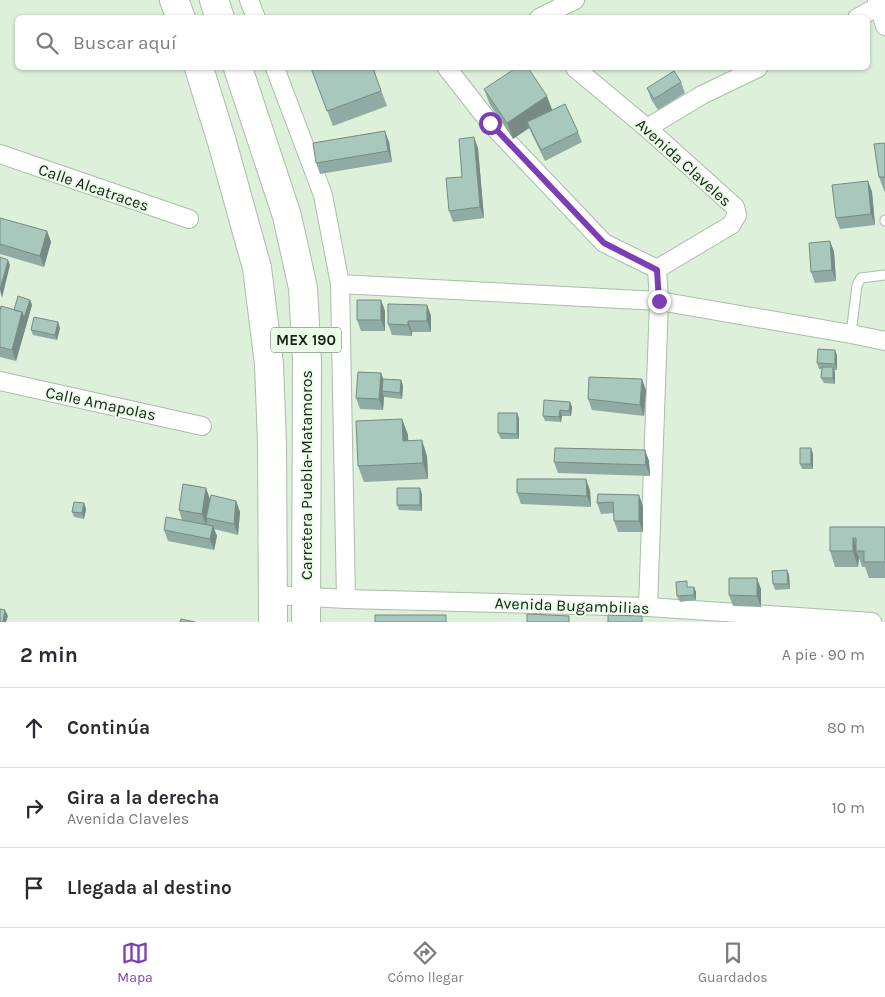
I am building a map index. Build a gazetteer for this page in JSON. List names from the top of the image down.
{
  "streets": {
    "main road": ["MEX 190", "Carretera Puebla-Matamoros"],
    "street": [
      "Avenida Claveles",
      "Calle Alcatraces",
      "Calle Amapolas",
      "Avenida Bugambilias"
    ]
  },
  "crossings": [
    ["Carretera Puebla-Matamoros", "Avenida Bugambilias"]
  ],
  "page": {
    "search": "Buscar aquí",
    "heading": ["2 min", "A pie · 90 m"],
    "list": [
      ["Continúa", "80 m"],
      ["Gira a la derecha", "Avenida Claveles", "10 m"],
      "Llegada al destino"
    ],
    "nav": ["Mapa", "Cómo llegar", "Guardados"]
  }
}
